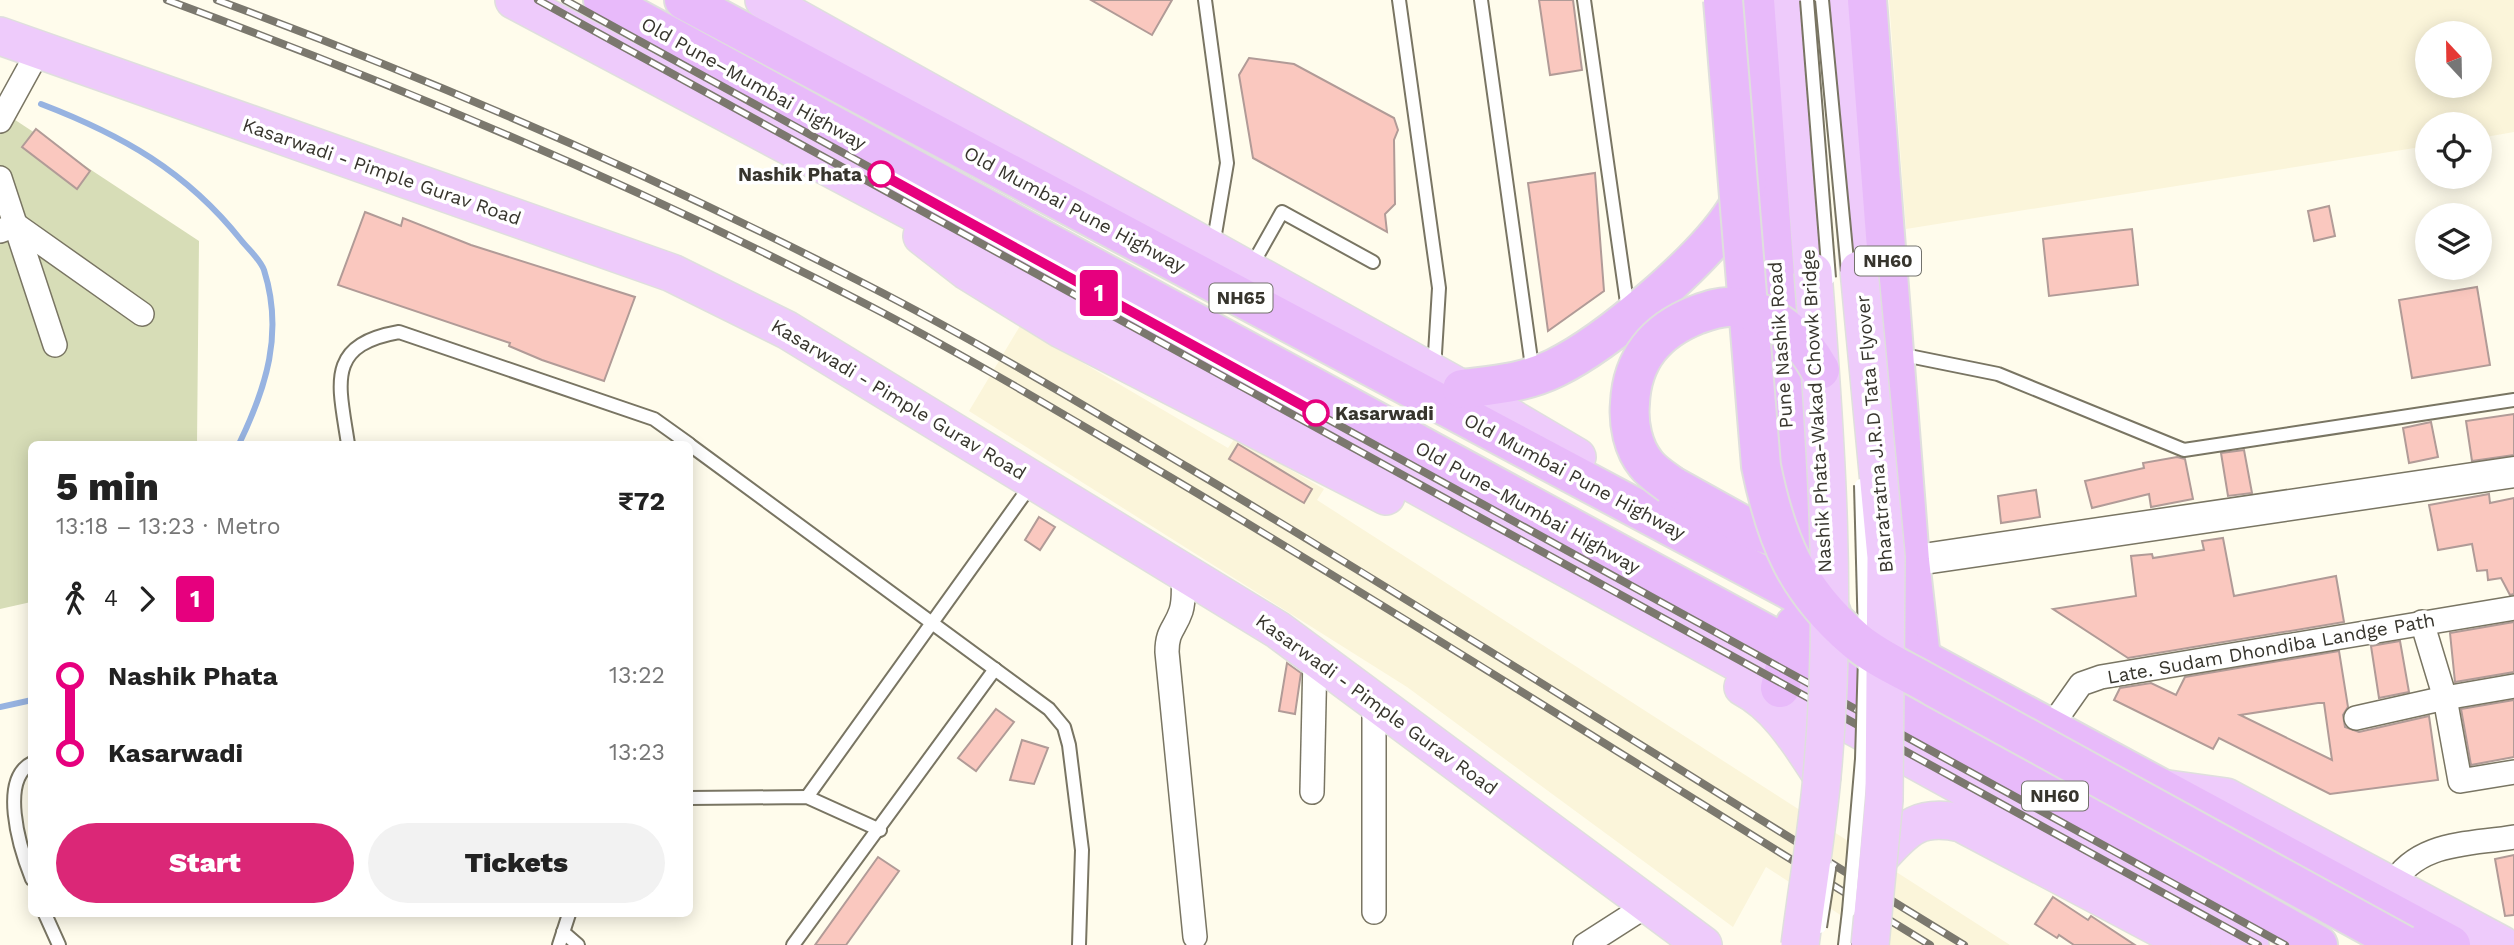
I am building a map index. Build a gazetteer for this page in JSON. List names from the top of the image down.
{
  "streets": {
    "highway": [
      "Old Pune–Mumbai Highway",
      "Old Mumbai Pune Highway",
      "NH60",
      "NH65",
      "Pune Nashik Road"
    ],
    "main road": ["Kasarwadi - Pimple Gurav Road", "Bharatratna J.R.D Tata Flyover"],
    "street": ["Late. Sudam Dhondiba Landge Path"],
    "lane": ["Nashik Phata-Wakad Chowk Bridge"]
  },
  "crossings": [
    ["Old Pune–Mumbai Highway", "Old Mumbai Pune Highway"],
    ["Old Pune–Mumbai Highway", "NH60"],
    ["Old Pune–Mumbai Highway", "Pune Nashik Road"],
    ["Old Mumbai Pune Highway", "NH60"],
    ["Old Mumbai Pune Highway", "Pune Nashik Road"],
    ["NH60", "Pune Nashik Road"],
    ["Nashik Phata-Wakad Chowk Bridge", "Bharatratna J.R.D Tata Flyover"]
  ],
  "places": ["Nashik Phata", "Kasarwadi"],
  "lines": ["metro line 1"],
  "north": "top",
  "page": {
    "on_map": "1",
    "heading": ["5 min", "13:18 – 13:23 · Metro", "₹72"],
    "legs": ["4", "1"],
    "list": [
      {
        "name": "Nashik Phata",
        "value": "13:22"
      },
      {
        "name": "Kasarwadi",
        "value": "13:23"
      }
    ],
    "buttons": ["Start", "Tickets"]
  }
}
